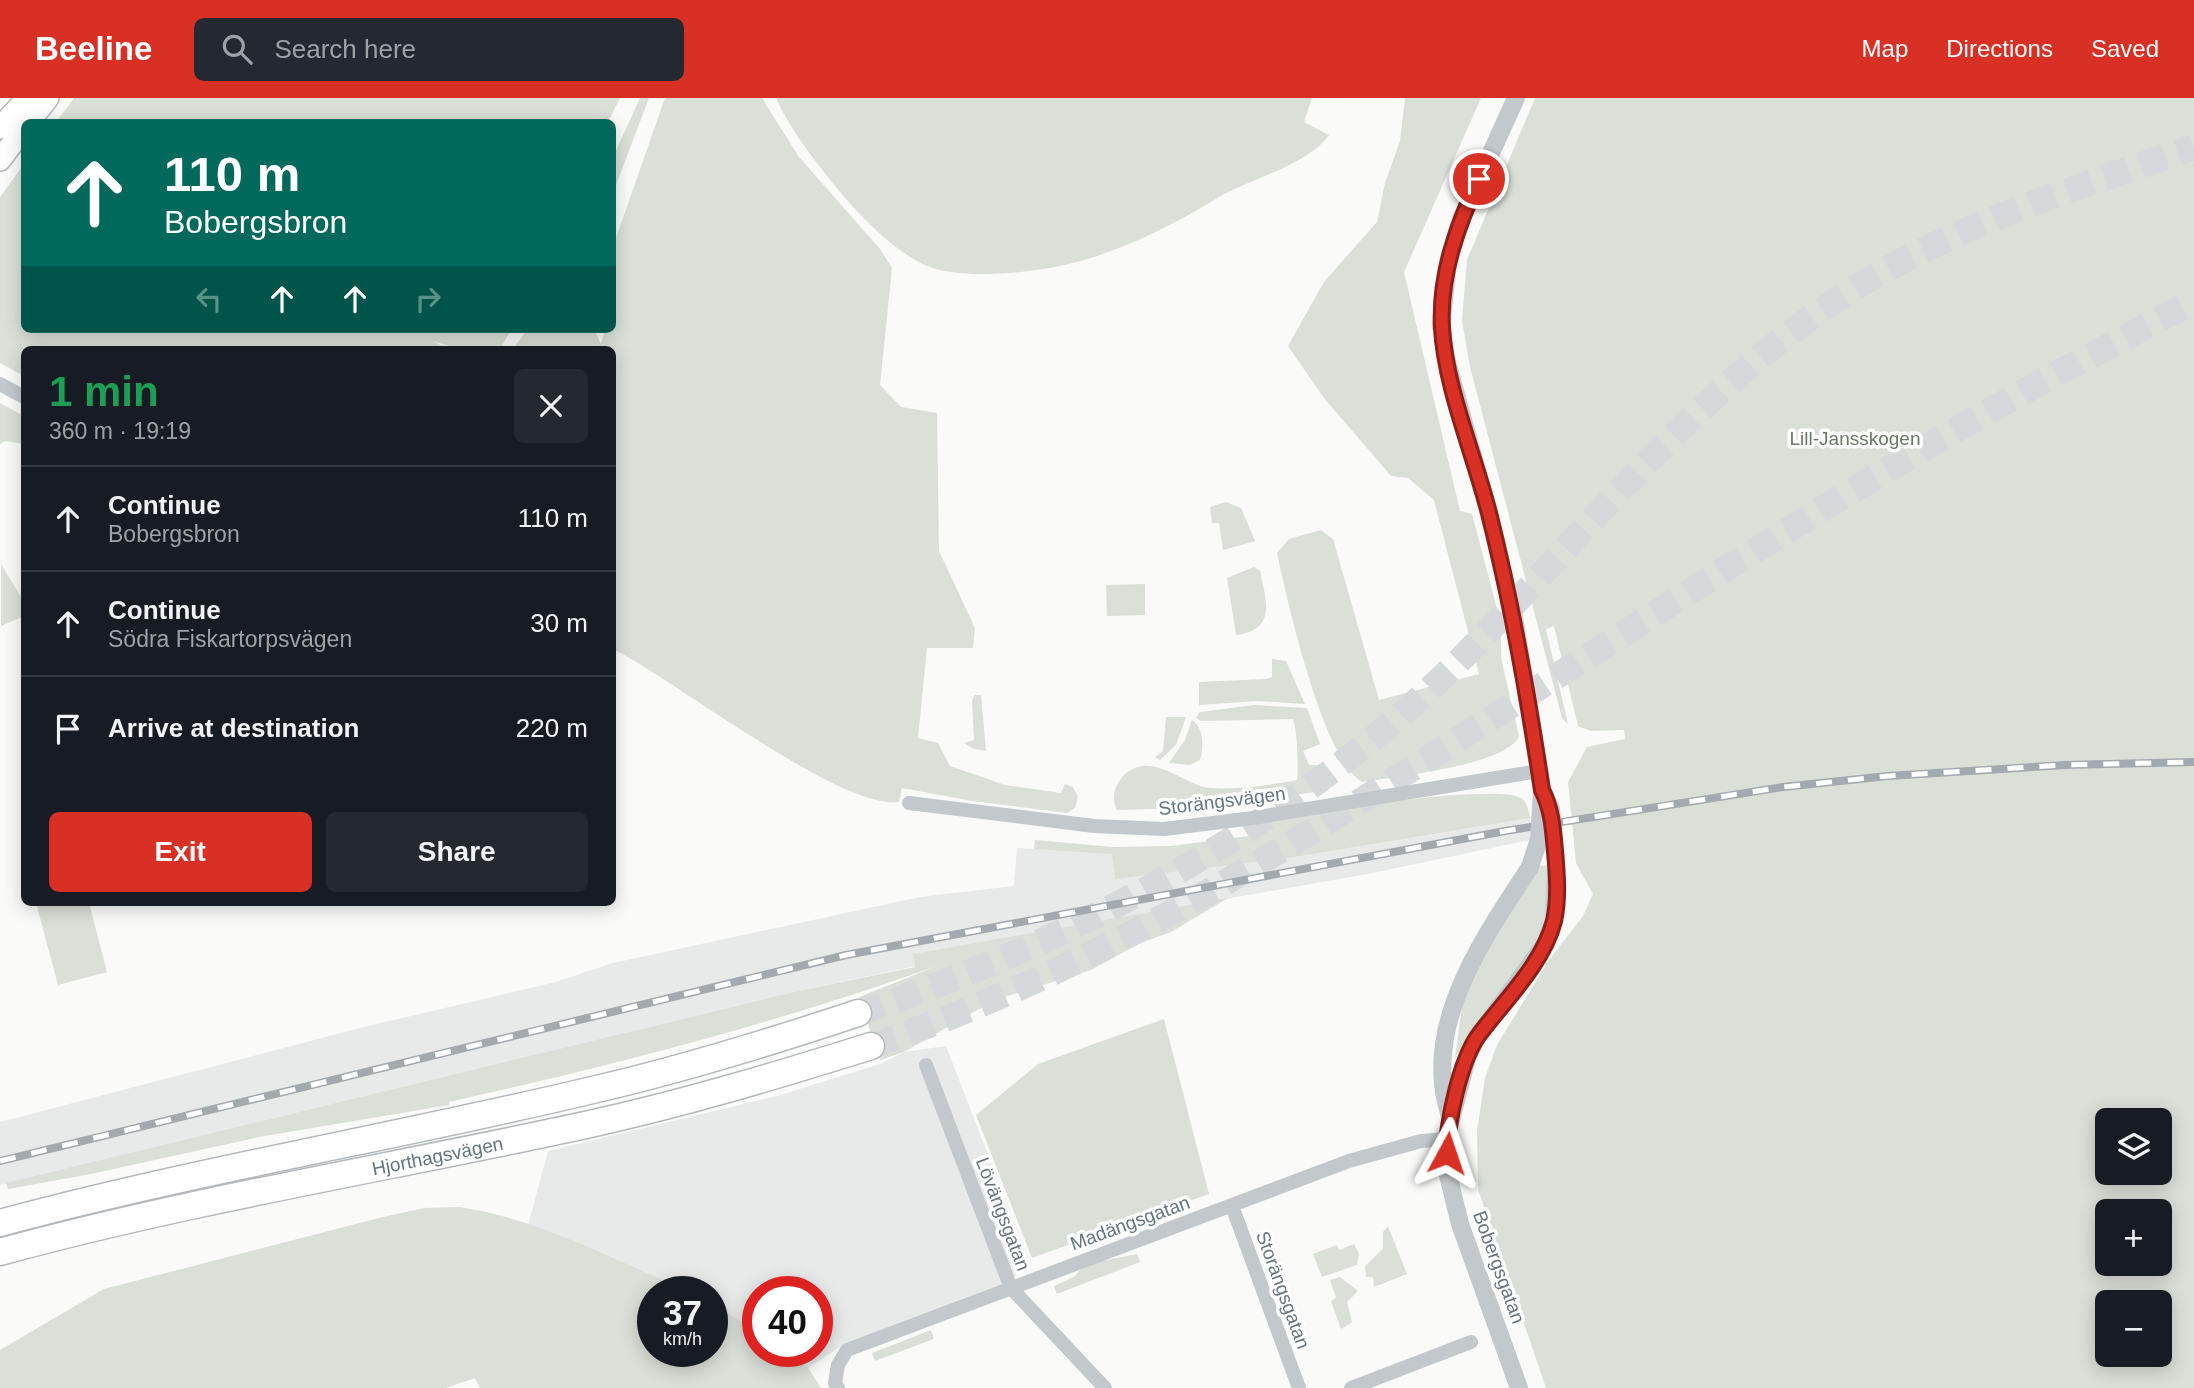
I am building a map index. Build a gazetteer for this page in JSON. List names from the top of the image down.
{
  "streets": {
    "highway": ["Hjorthagsvägen"],
    "street": [
      "Storängsvägen",
      "Lövängsgatan",
      "Madängsgatan",
      "Bobergsgatan",
      "Storängsgatan"
    ]
  },
  "crossings": [
    ["Storängsvägen", "Bobergsgatan"],
    ["Lövängsgatan", "Madängsgatan"],
    ["Madängsgatan", "Bobergsgatan"],
    ["Madängsgatan", "Storängsgatan"]
  ],
  "parks": ["Lill-Jansskogen"],
  "page": {
    "header": "Beeline",
    "search": "Search here",
    "nav": ["Map", "Directions", "Saved"],
    "turn": ["110 m", "Bobergsbron"],
    "heading": ["1 min", "360 m · 19:19"],
    "list": [
      {
        "name": "Continue",
        "note": "Bobergsbron",
        "value": "110 m"
      },
      {
        "name": "Continue",
        "note": "Södra Fiskartorpsvägen",
        "value": "30 m"
      },
      {
        "name": "Arrive at destination",
        "value": "220 m"
      }
    ],
    "buttons": ["Exit", "Share"],
    "map_buttons": ["+", "−"],
    "speed": "37 km/h",
    "limit": "40"
  }
}
